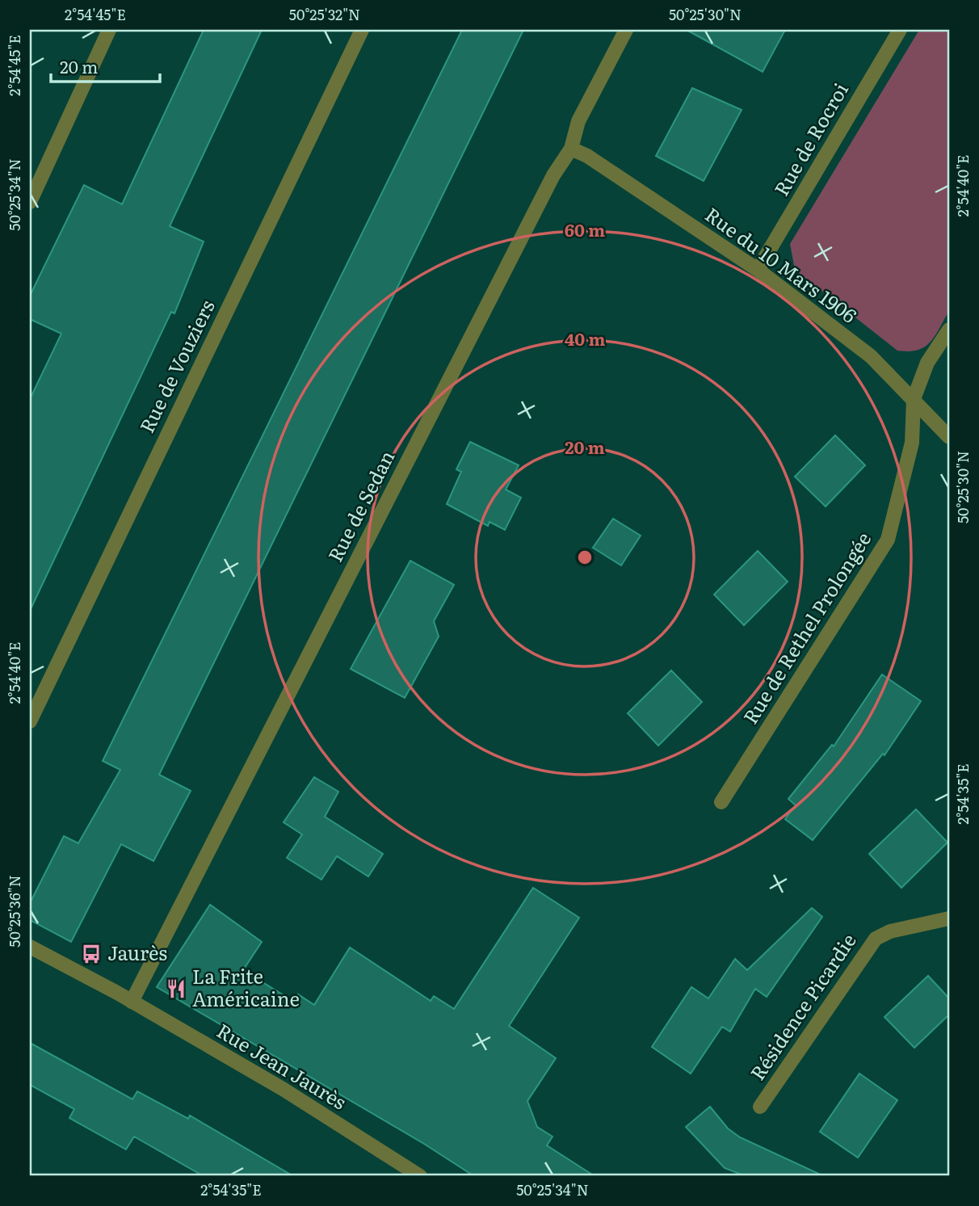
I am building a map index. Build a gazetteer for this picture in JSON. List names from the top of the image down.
{
  "streets": {
    "street": [
      "Rue de Rocroi",
      "Rue du 10 Mars 1906",
      "Rue de Vouziers",
      "Rue de Sedan",
      "Rue de Rethel Prolongée",
      "Résidence Picardie",
      "Rue Jean Jaurès"
    ]
  },
  "crossings": [
    ["Rue de Rocroi", "Rue du 10 Mars 1906"],
    ["Rue du 10 Mars 1906", "Rue de Sedan"],
    ["Rue du 10 Mars 1906", "Rue de Rethel Prolongée"],
    ["Rue de Sedan", "Rue Jean Jaurès"]
  ],
  "places": {
    "bus stop": ["Jaurès"],
    "restaurant": ["La Frite Américaine"]
  },
  "scale_bar": "20 m",
  "coordinates": [
    "2°54'45\"E",
    "50°25'32\"N",
    "50°25'30\"N",
    "2°54'40\"E",
    "50°25'34\"N",
    "2°54'35\"E",
    "50°25'36\"N"
  ],
  "rings": ["60 m", "40 m", "20 m"]
}
